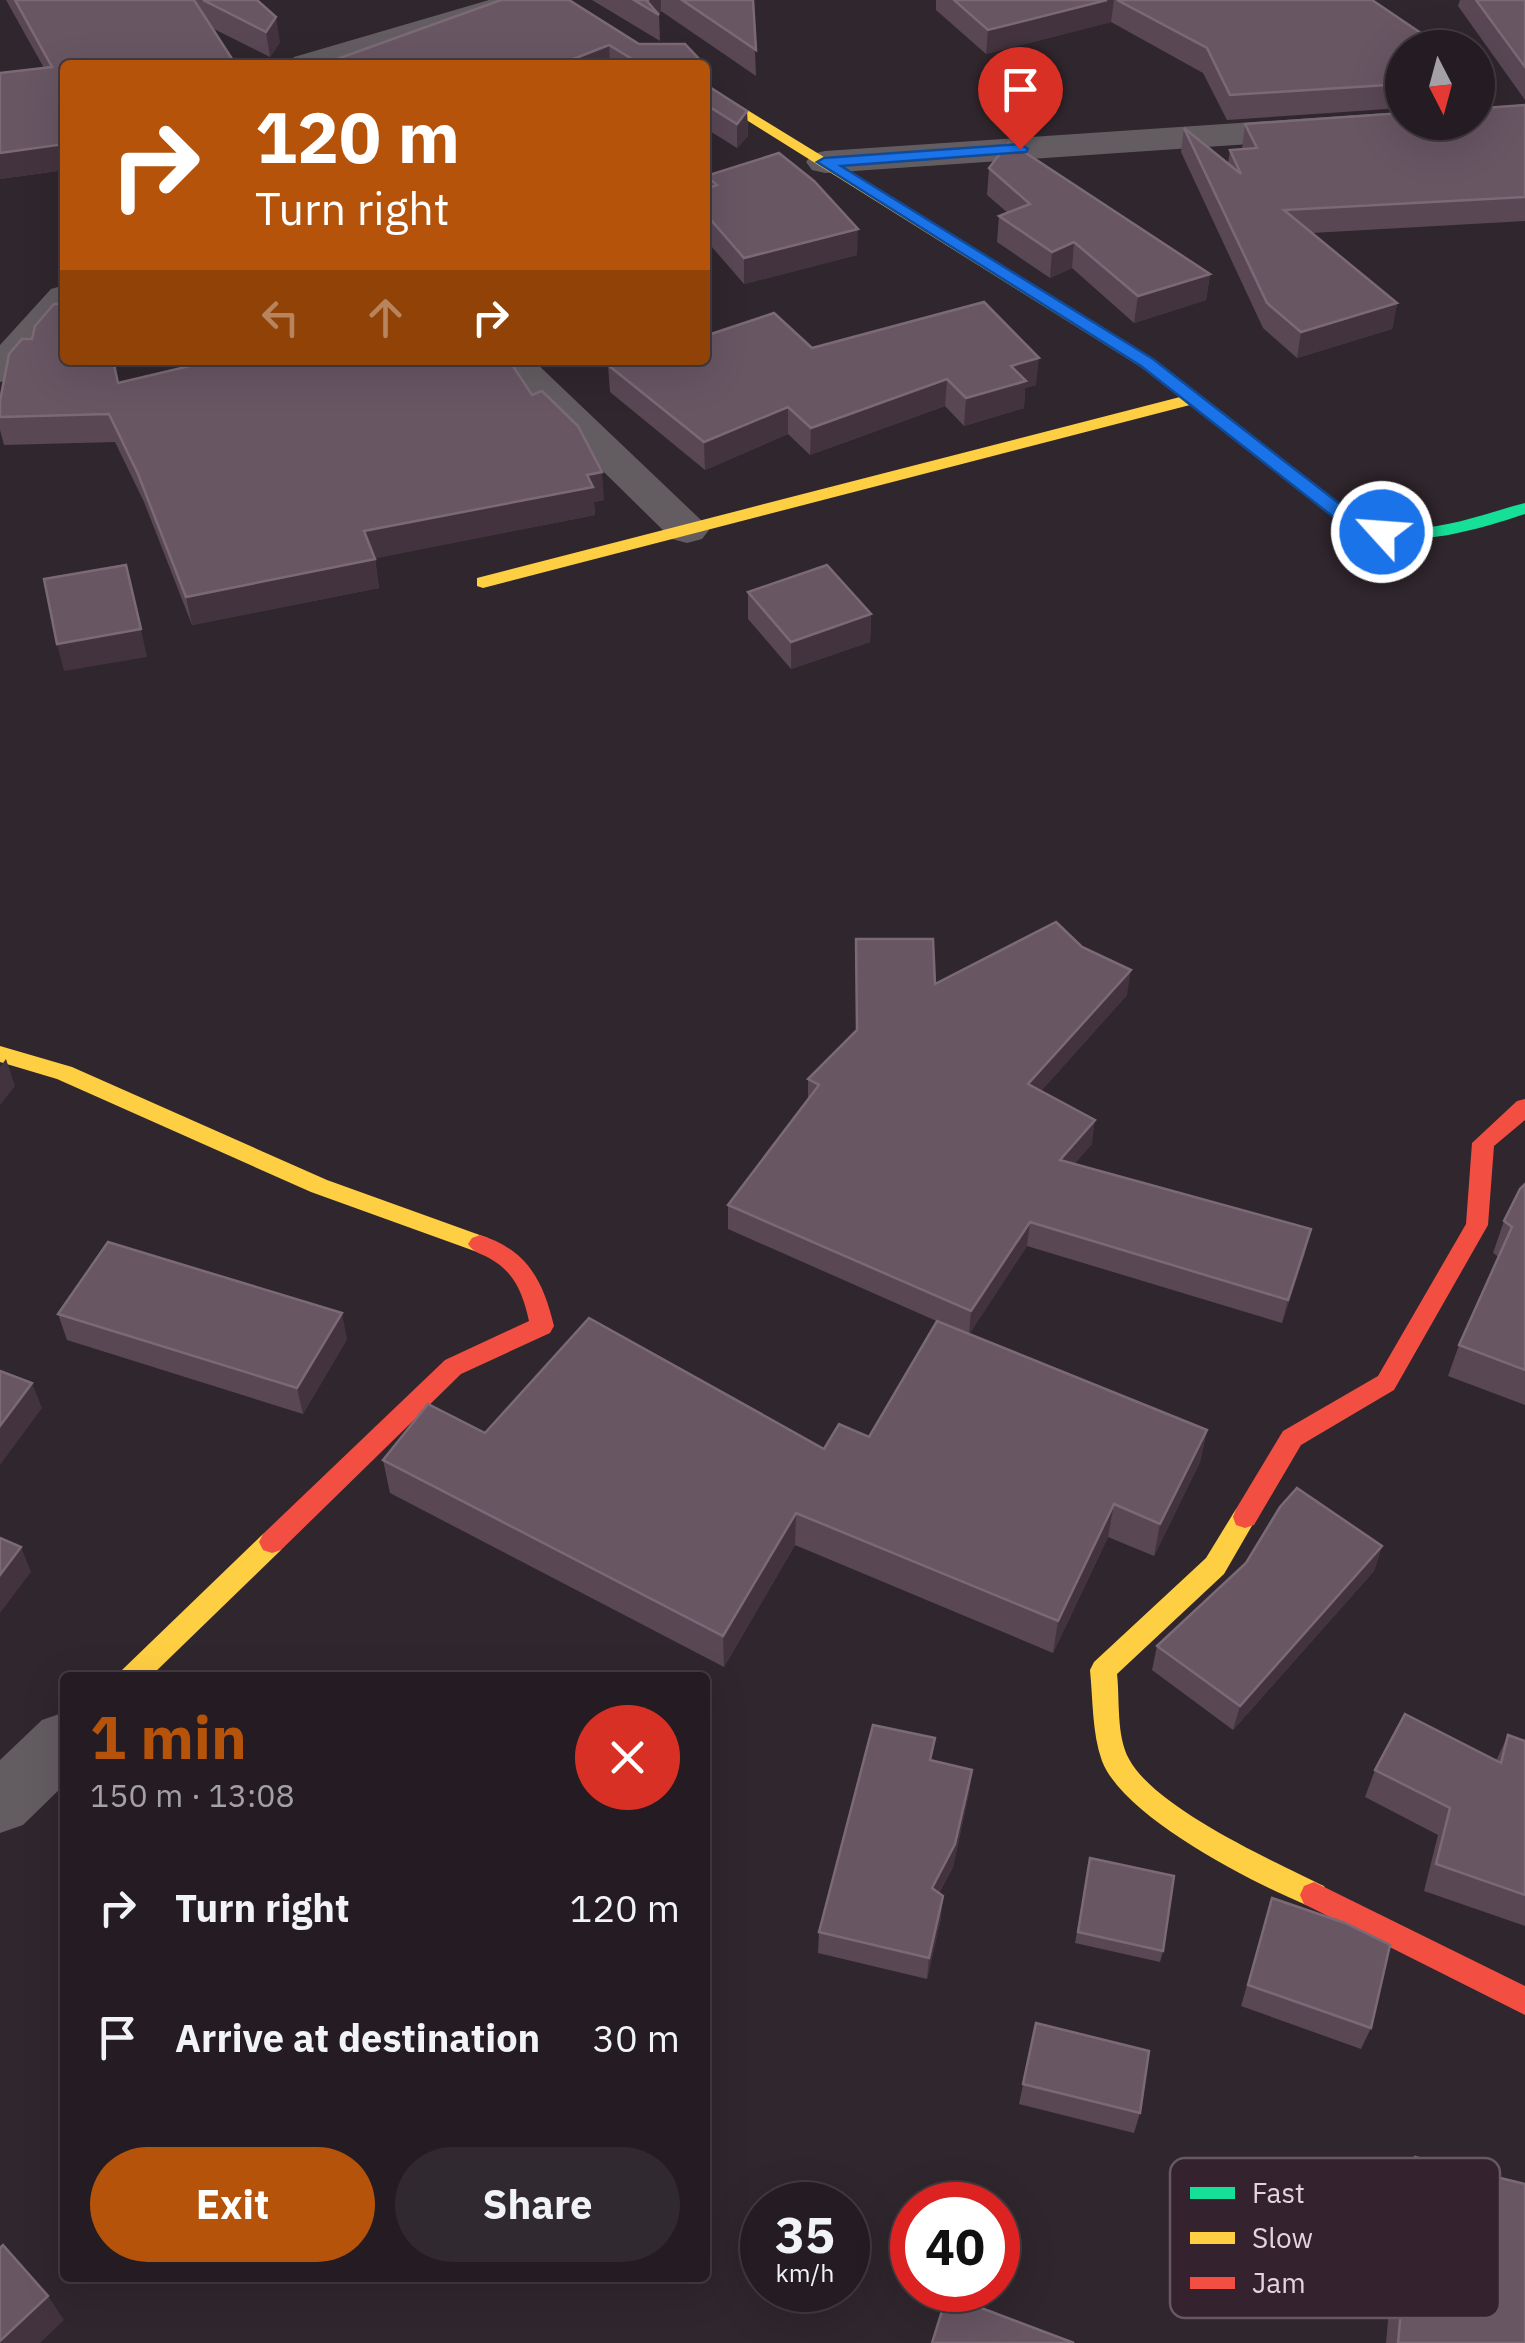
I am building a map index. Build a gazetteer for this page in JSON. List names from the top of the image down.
{
  "legend": ["Fast", "Slow", "Jam"],
  "north": "bottom",
  "page": {
    "turn": ["120 m", "Turn right"],
    "heading": ["1 min", "150 m · 13:08"],
    "list": [
      {
        "name": "Turn right",
        "value": "120 m"
      },
      {
        "name": "Arrive at destination",
        "value": "30 m"
      }
    ],
    "buttons": ["Exit", "Share"],
    "speed": "35 km/h",
    "limit": "40"
  }
}
